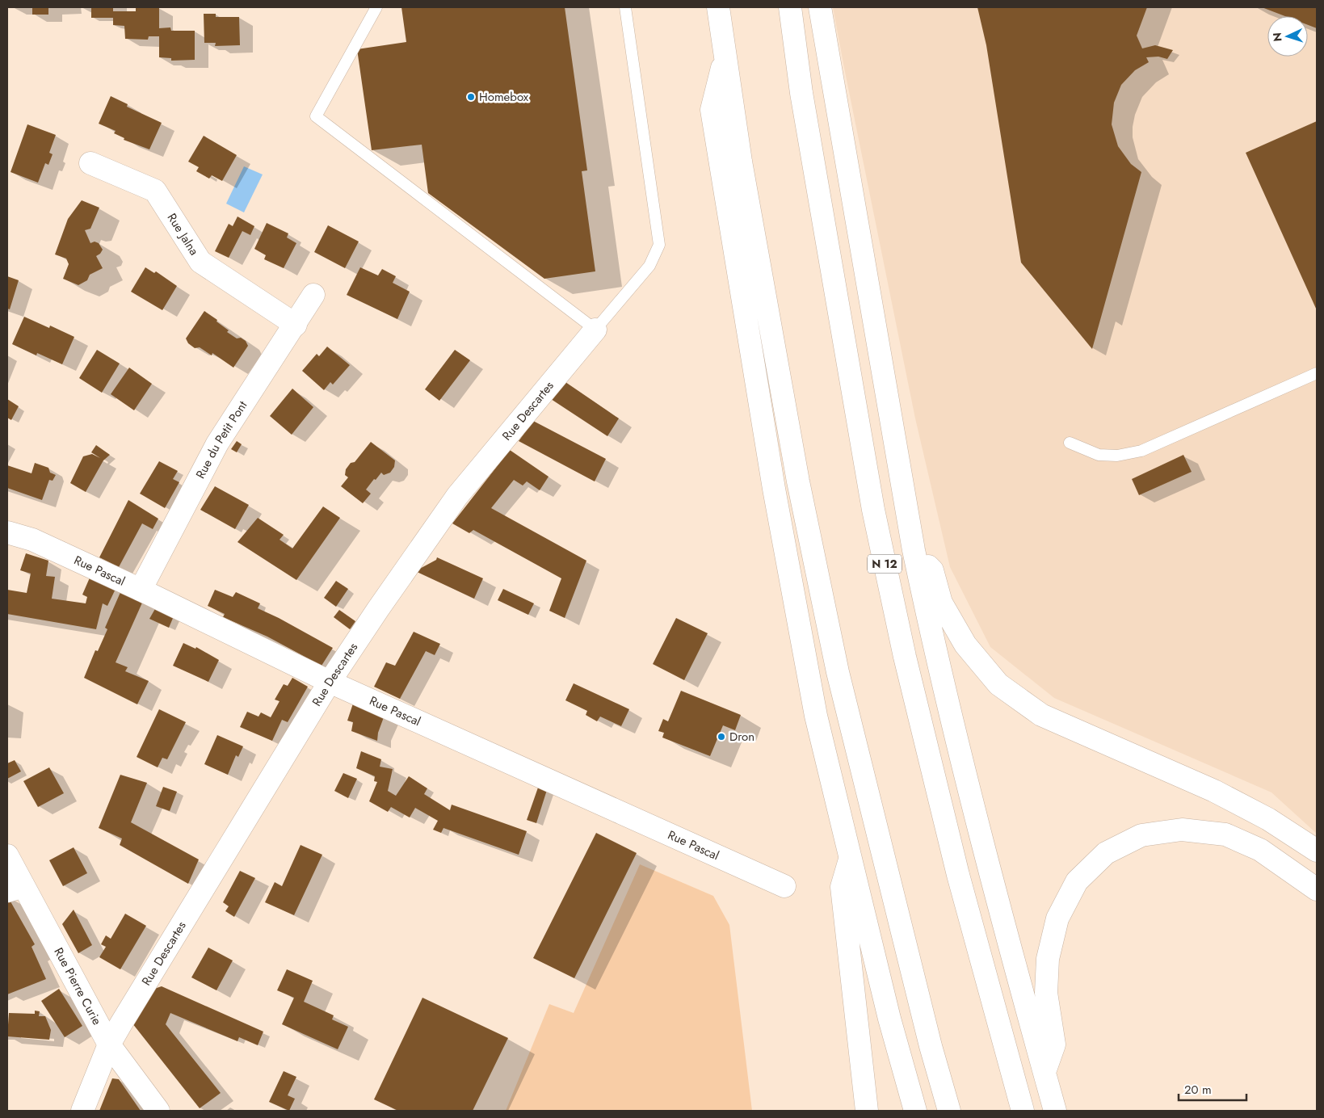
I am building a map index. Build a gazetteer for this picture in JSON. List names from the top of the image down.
{
  "streets": {
    "main road": [
      "Rue Jalna",
      "Rue Descartes",
      "Rue du Petit Pont",
      "N 12",
      "Rue Pascal",
      "Rue Pierre Curie"
    ]
  },
  "crossings": [
    ["Rue Jalna", "Rue du Petit Pont"],
    ["Rue Descartes", "Rue Pascal"],
    ["Rue Descartes", "Rue Pierre Curie"],
    ["Rue du Petit Pont", "Rue Pascal"]
  ],
  "places": ["Homebox", "Dron"],
  "scale_bar": "20 m",
  "north": "left"
}
